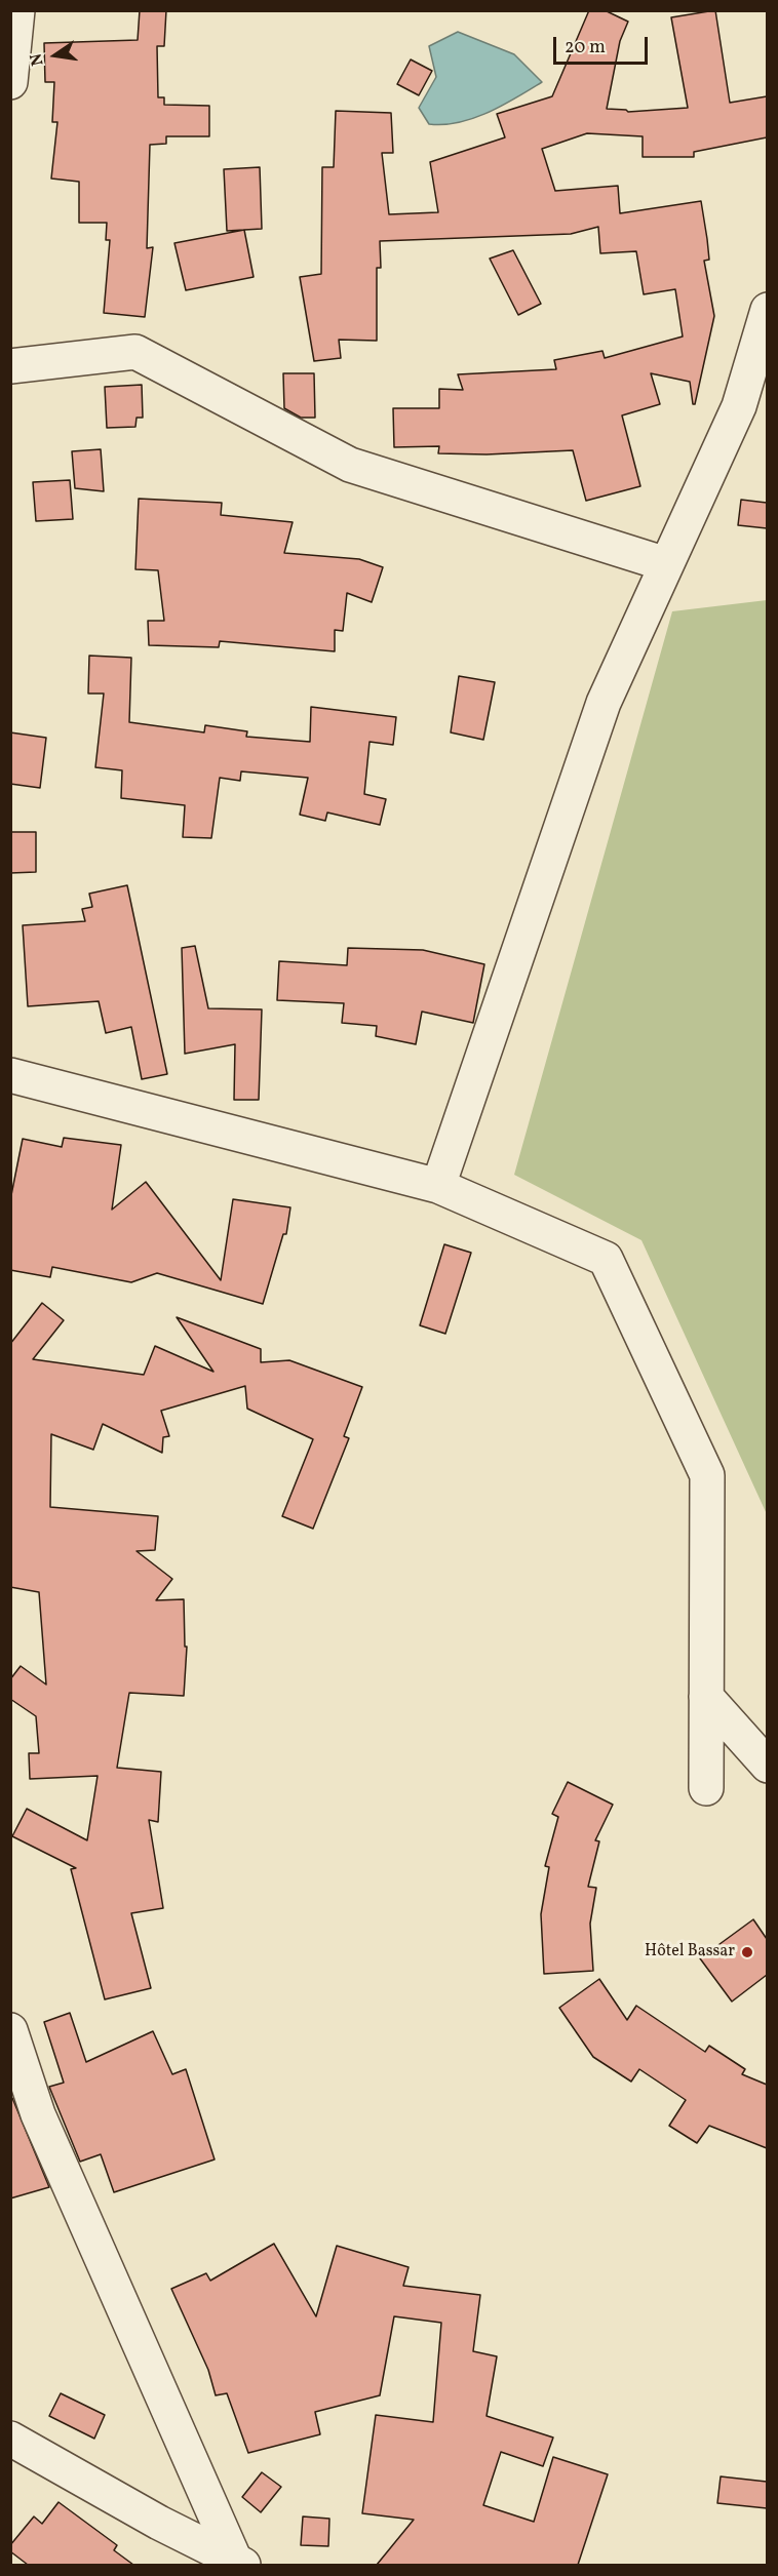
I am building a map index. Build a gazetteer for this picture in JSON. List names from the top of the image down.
{
  "places": ["Hôtel Bassar"],
  "scale_bar": "20 m",
  "north": "left"
}
